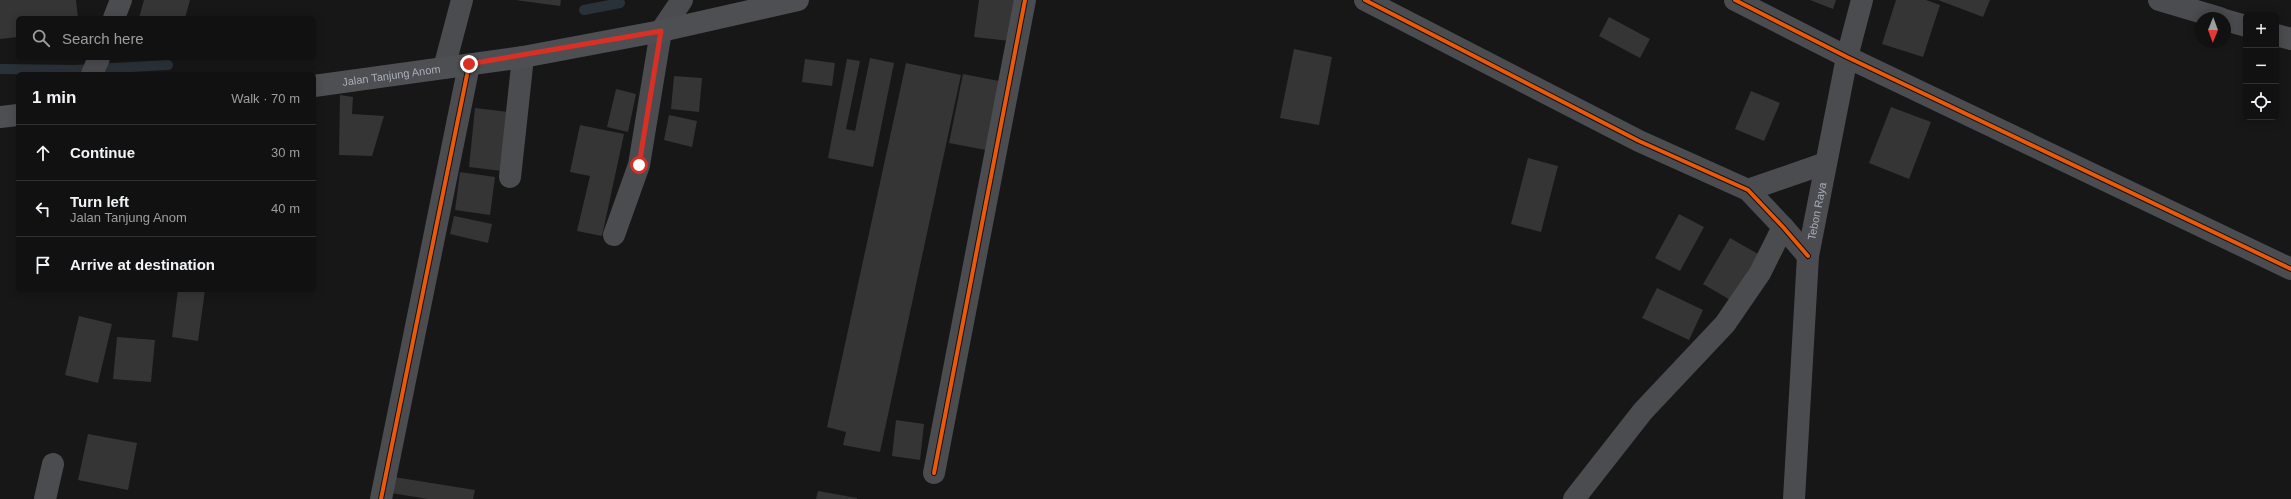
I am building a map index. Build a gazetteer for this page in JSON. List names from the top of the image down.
{
  "streets": {
    "main road": ["Jalan Tanjung Anom"],
    "street": ["Tebon Raya"]
  },
  "north": "bottom",
  "page": {
    "map_buttons": ["+", "−"],
    "search": "Search here",
    "heading": ["1 min", "Walk · 70 m"],
    "list": [
      ["Continue", "30 m"],
      ["Turn left", "Jalan Tanjung Anom", "40 m"],
      "Arrive at destination"
    ]
  }
}
